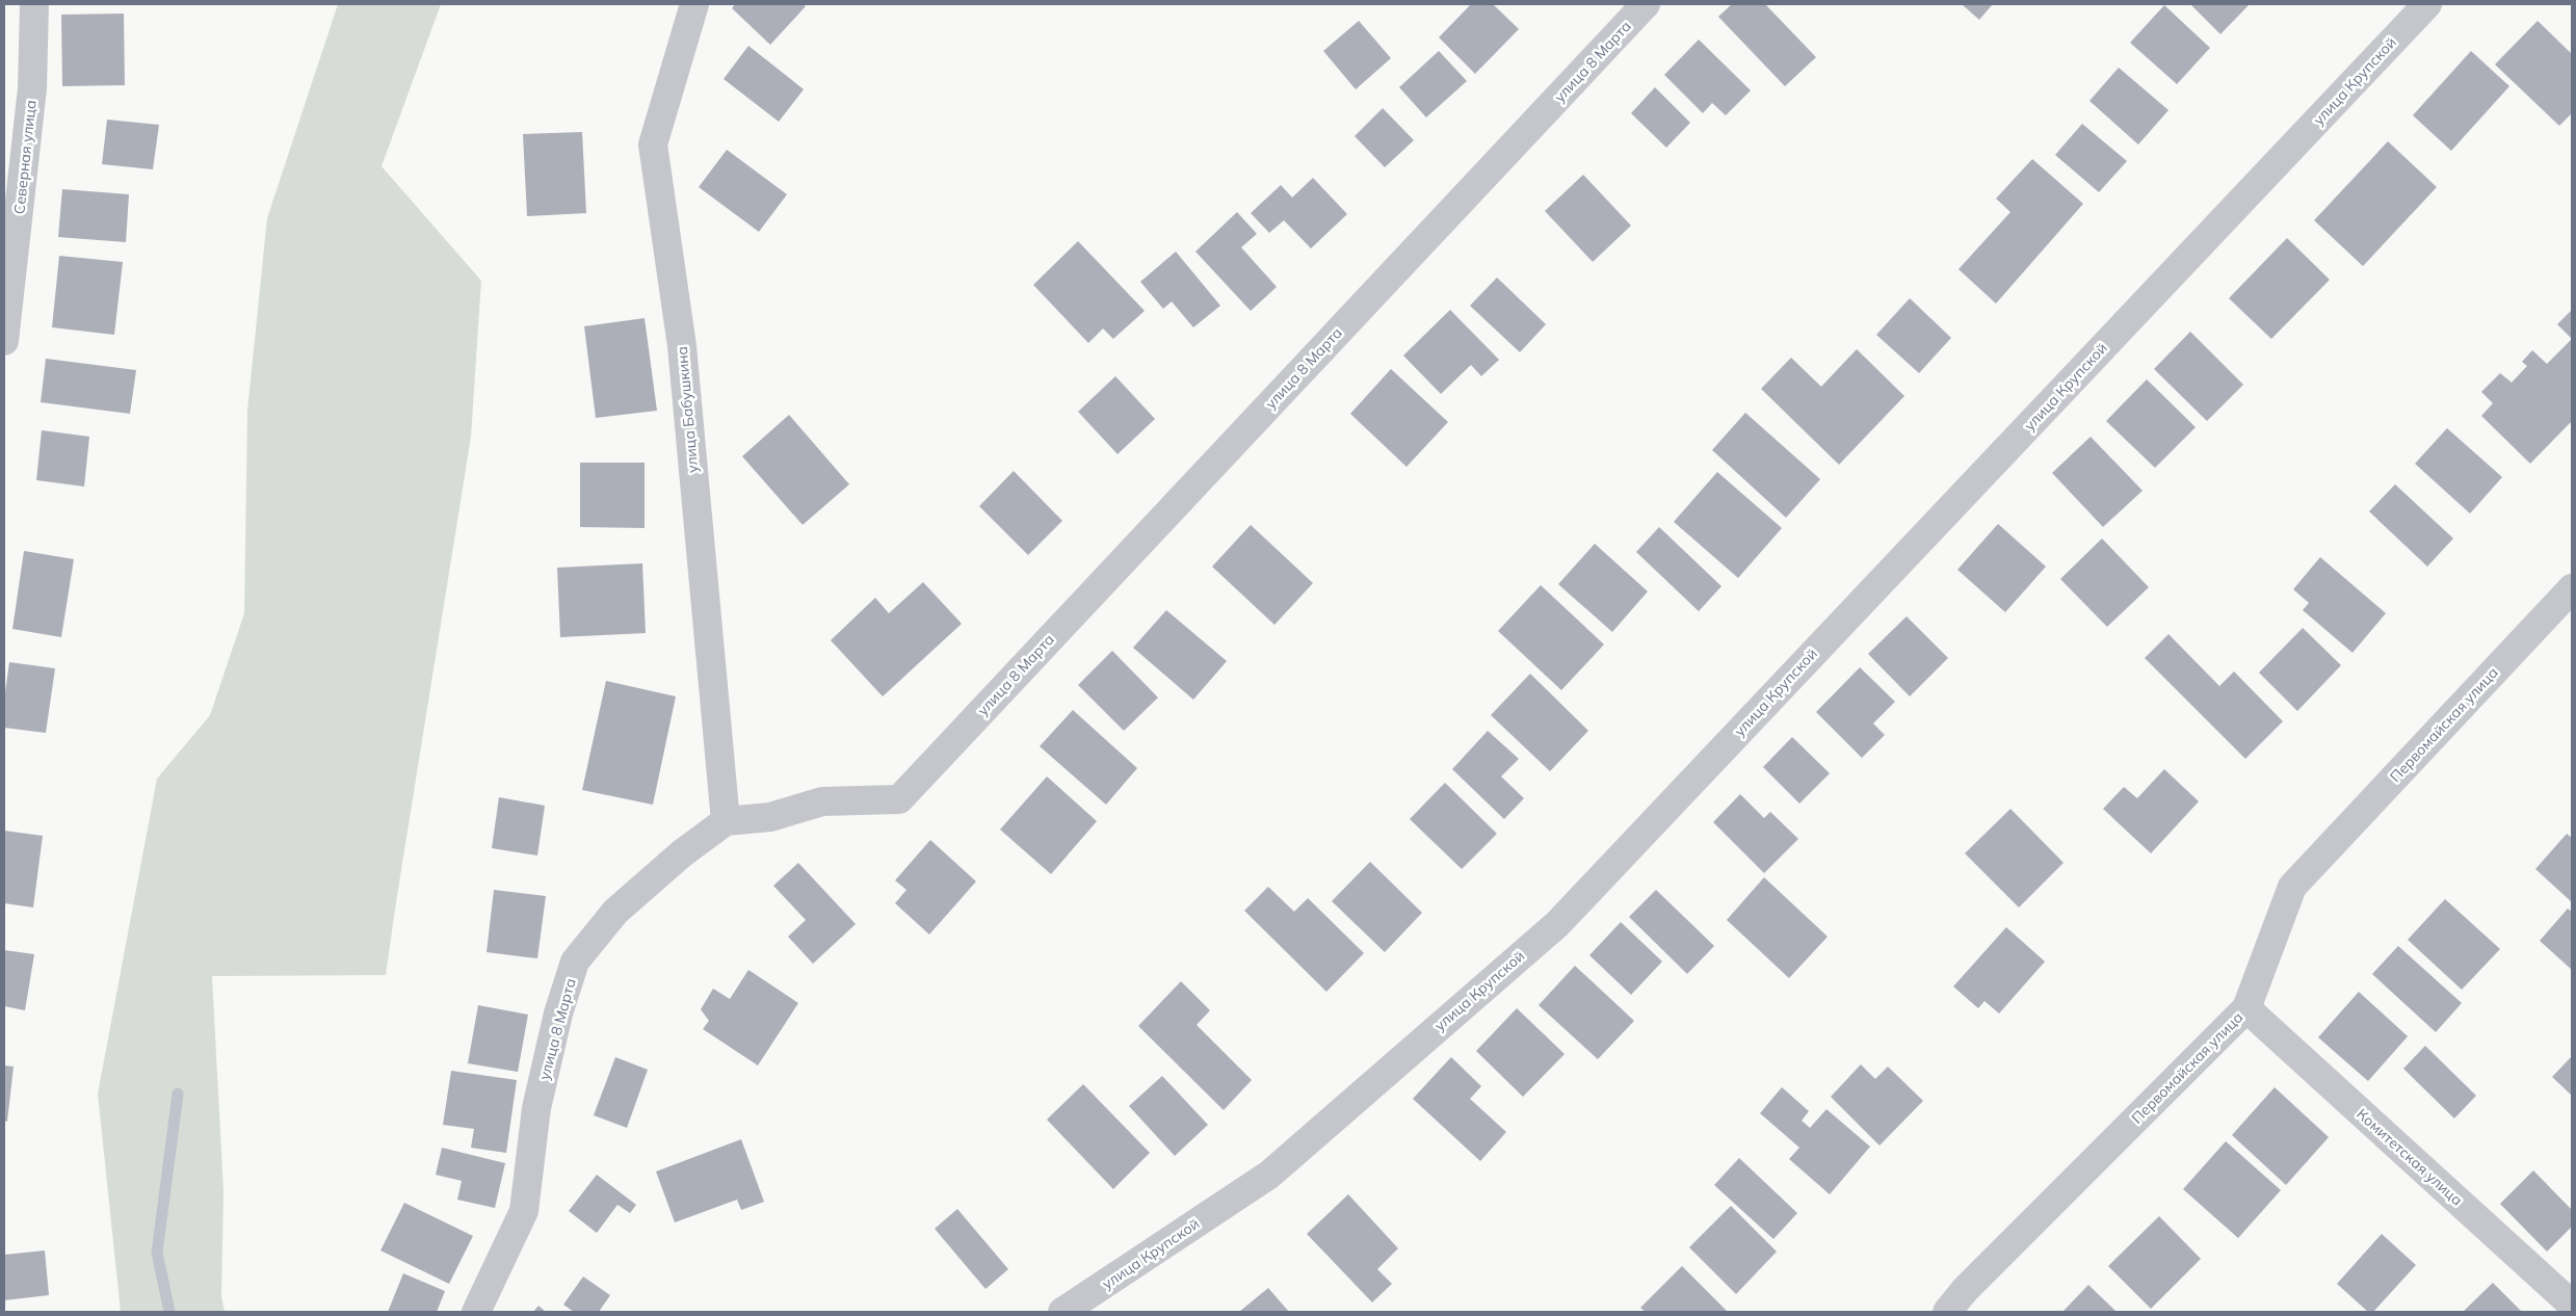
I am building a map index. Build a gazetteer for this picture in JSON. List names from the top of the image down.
{
  "streets": {
    "street": [
      "улица 8 Марта",
      "улица Крупской",
      "Северная улица",
      "улица Бабушкина",
      "Первомайская улица",
      "Комитетская улица"
    ]
  },
  "crossings": [
    ["улица 8 Марта", "улица Бабушкина"],
    ["Первомайская улица", "Комитетская улица"]
  ]
}
